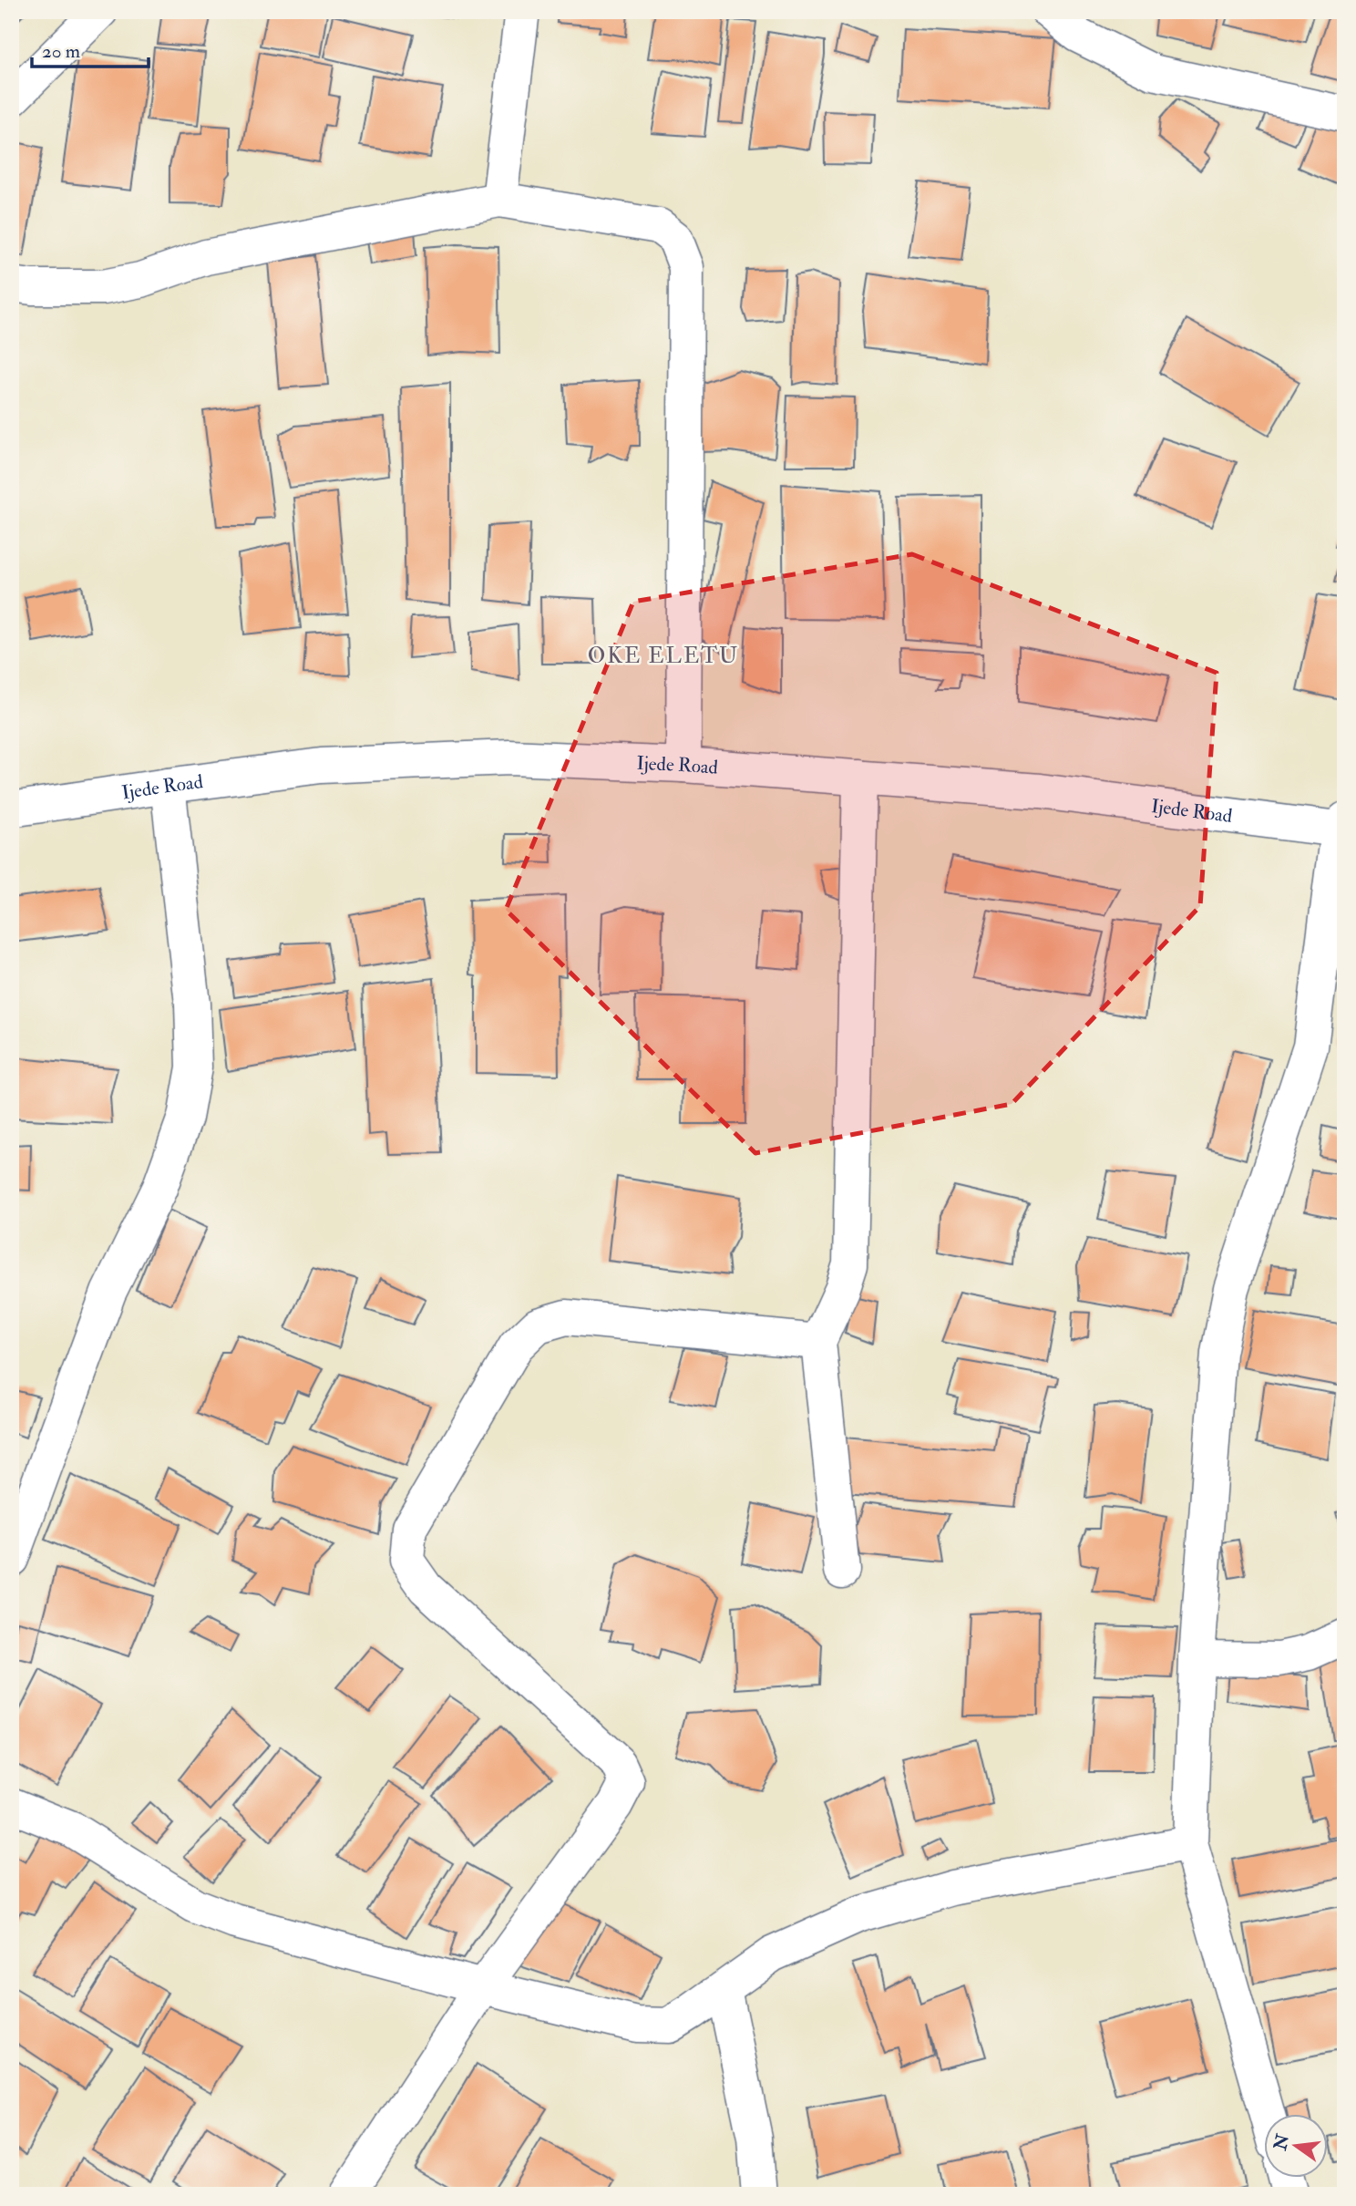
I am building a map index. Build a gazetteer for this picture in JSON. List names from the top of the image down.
{
  "streets": {
    "street": ["Ijede Road"]
  },
  "districts": ["OKE ELETU"],
  "scale_bar": "20 m",
  "north": "left"
}
